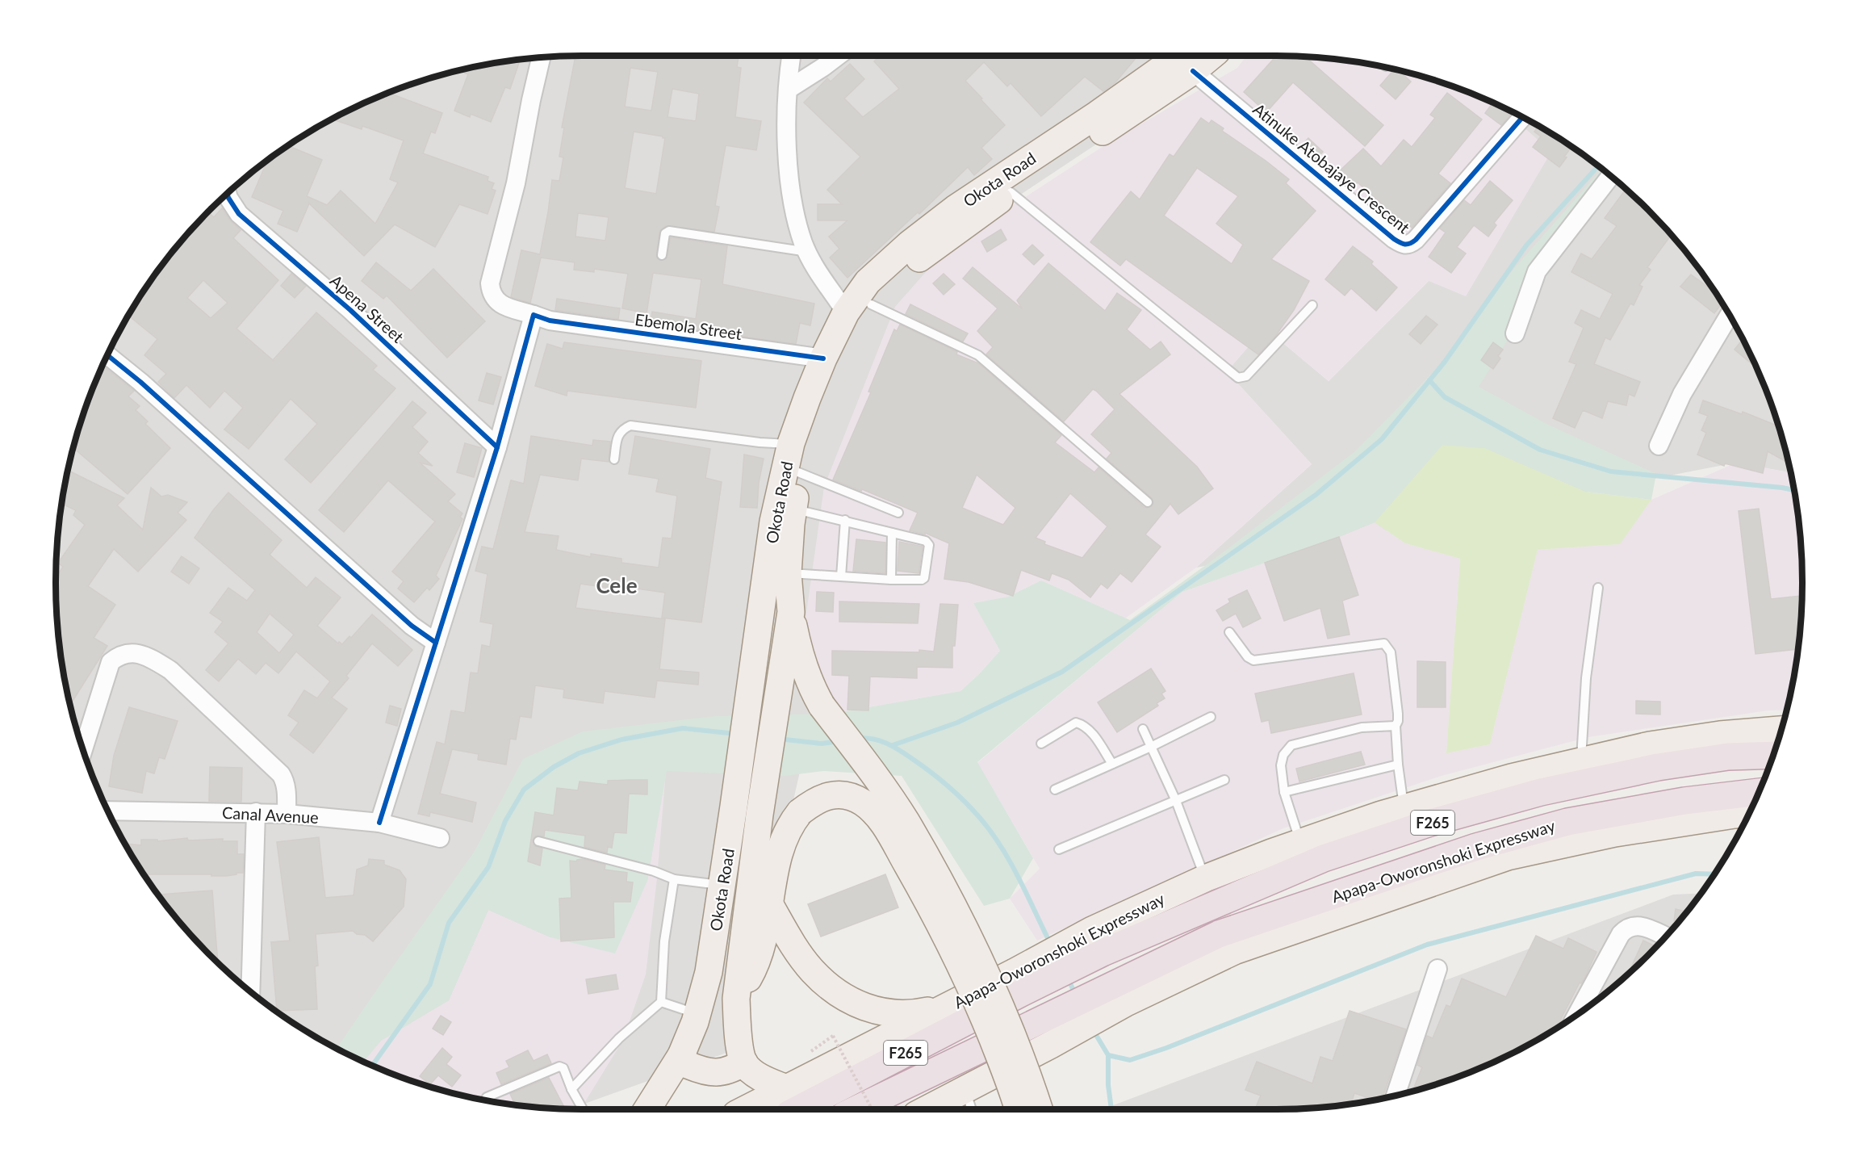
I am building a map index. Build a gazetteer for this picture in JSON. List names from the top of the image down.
{
  "streets": {
    "highway": ["F265", "Apapa-Oworonshoki Expressway"],
    "main road": ["Okota Road"],
    "street": [
      "Atinuke Atobajaye Crescent",
      "Apena Street",
      "Ebemola Street",
      "Canal Avenue"
    ]
  },
  "crossings": [
    ["Atinuke Atobajaye Crescent", "Okota Road"],
    ["Okota Road", "Ebemola Street"]
  ],
  "districts": ["Cele"]
}
